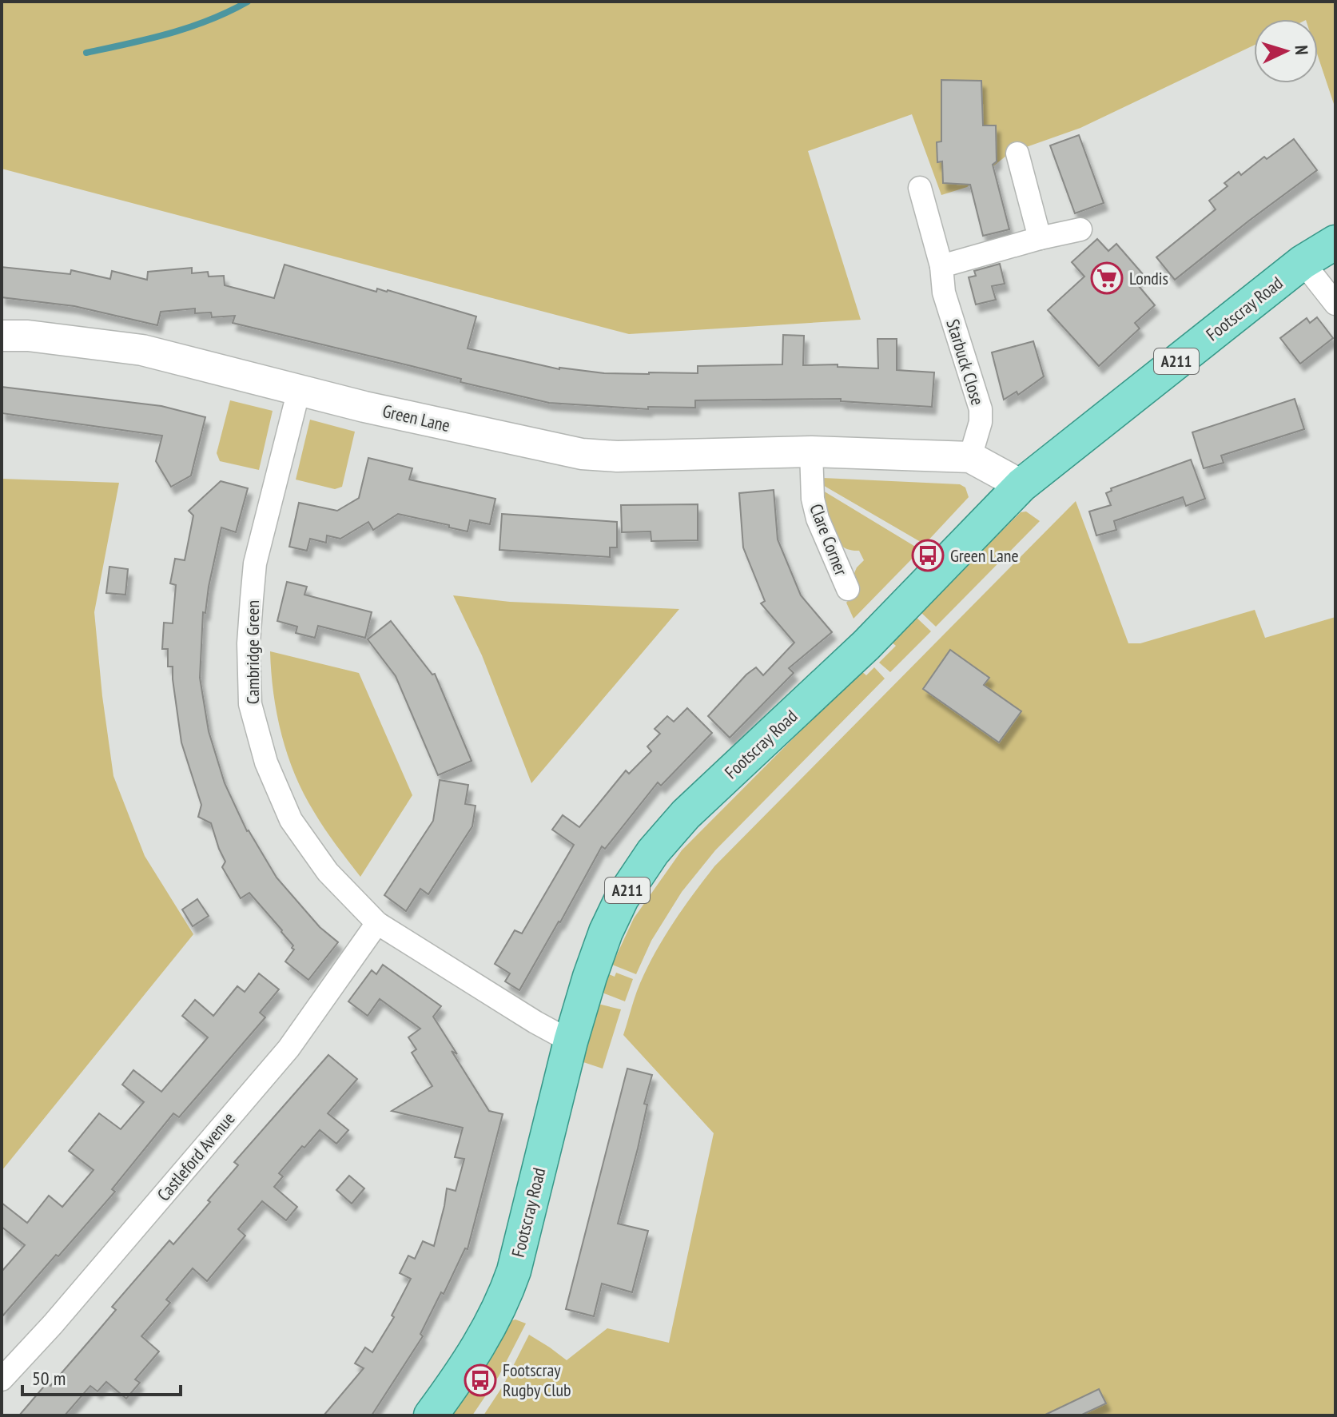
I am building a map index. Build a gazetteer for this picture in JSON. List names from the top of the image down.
{
  "streets": {
    "main road": ["Footscray Road", "A211", "Green Lane"],
    "street": [
      "Starbuck Close",
      "Clare Corner",
      "Cambridge Green",
      "Castleford Avenue"
    ]
  },
  "crossings": [
    ["Footscray Road", "Green Lane"],
    ["Footscray Road", "Cambridge Green"],
    ["Starbuck Close", "Green Lane"],
    ["Green Lane", "Clare Corner"],
    ["Green Lane", "Cambridge Green"],
    ["Cambridge Green", "Castleford Avenue"]
  ],
  "places": {
    "supermarket": ["Londis"],
    "bus stop": ["Green Lane", "Footscray Rugby Club"]
  },
  "scale_bar": "50 m",
  "north": "right"
}
